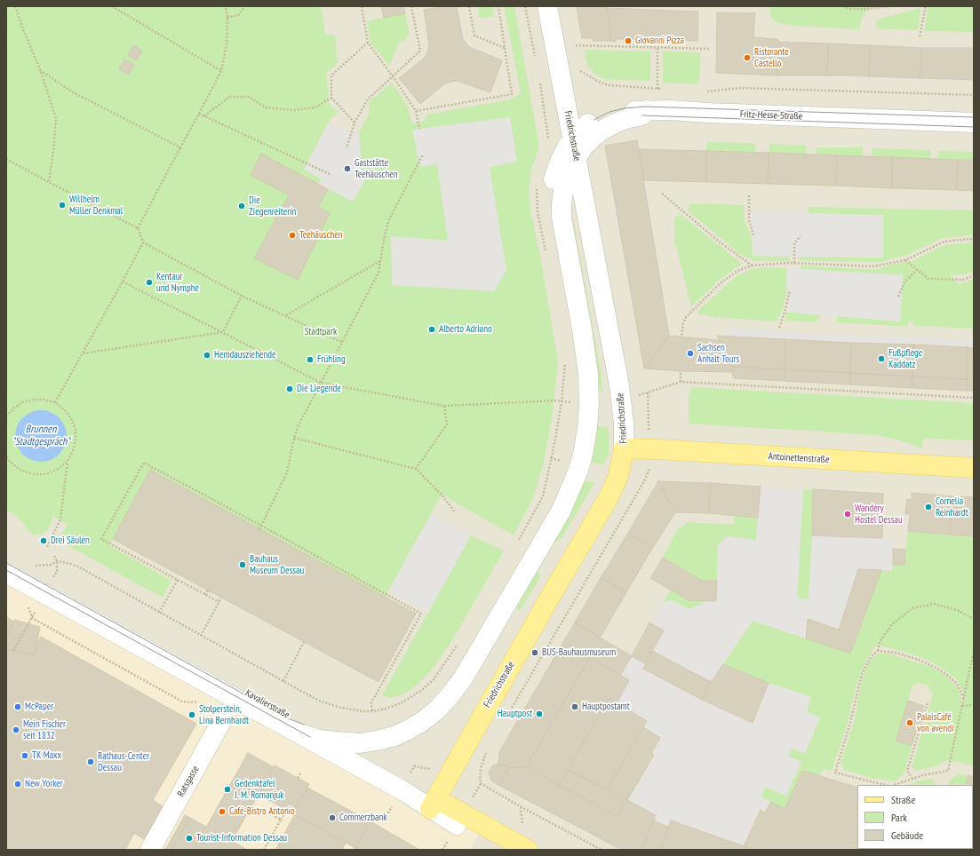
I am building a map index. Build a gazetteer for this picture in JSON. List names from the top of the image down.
{
  "streets": {
    "main road": ["Friedrichstraße", "Antoinettenstraße", "Kavalierstraße"],
    "street": ["Fritz-Hesse-Straße", "Ratsgasse"]
  },
  "crossings": [
    ["Fritz-Hesse-Straße", "Friedrichstraße"],
    ["Friedrichstraße", "Antoinettenstraße"],
    ["Friedrichstraße", "Kavalierstraße"]
  ],
  "water": ["Brunnen \"Stadtgespräch\""],
  "parks": ["Stadtpark"],
  "places": [
    "Giovanni Pizza",
    "Ristorante Castello",
    "Gaststätte Teehäuschen",
    "Willhelm Müller Denkmal",
    "Die Ziegenreiterin",
    "Teehäuschen",
    "Kentaur und Nymphe",
    "Alberto Adriano",
    "Sachsen Anhalt Tours",
    "Hemdausziehende",
    "Fußpflege Kaddatz",
    "Frühling",
    "Die Liegende",
    "Cornelia Reinhardt",
    "Wandery Hostel Dessau",
    "Drei Säulen",
    "Bauhaus Museum Dessau",
    "BUS-Bauhausmuseum",
    "McPaper",
    "Hauptpostamt",
    "Hauptpost",
    "Stolperstein, Lina Bernhardt",
    "PalaisCafé von avendi",
    "Mein Fischer seit 1832",
    "TK Maxx",
    "Rathaus-Center Dessau",
    "New Yorker",
    "Gedenktafel J. M. Romanjuk",
    "Café-Bistro Antonio",
    "Commerzbank",
    "Tourist-Information Dessau"
  ],
  "legend": ["Straße", "Park", "Gebäude"]
}
